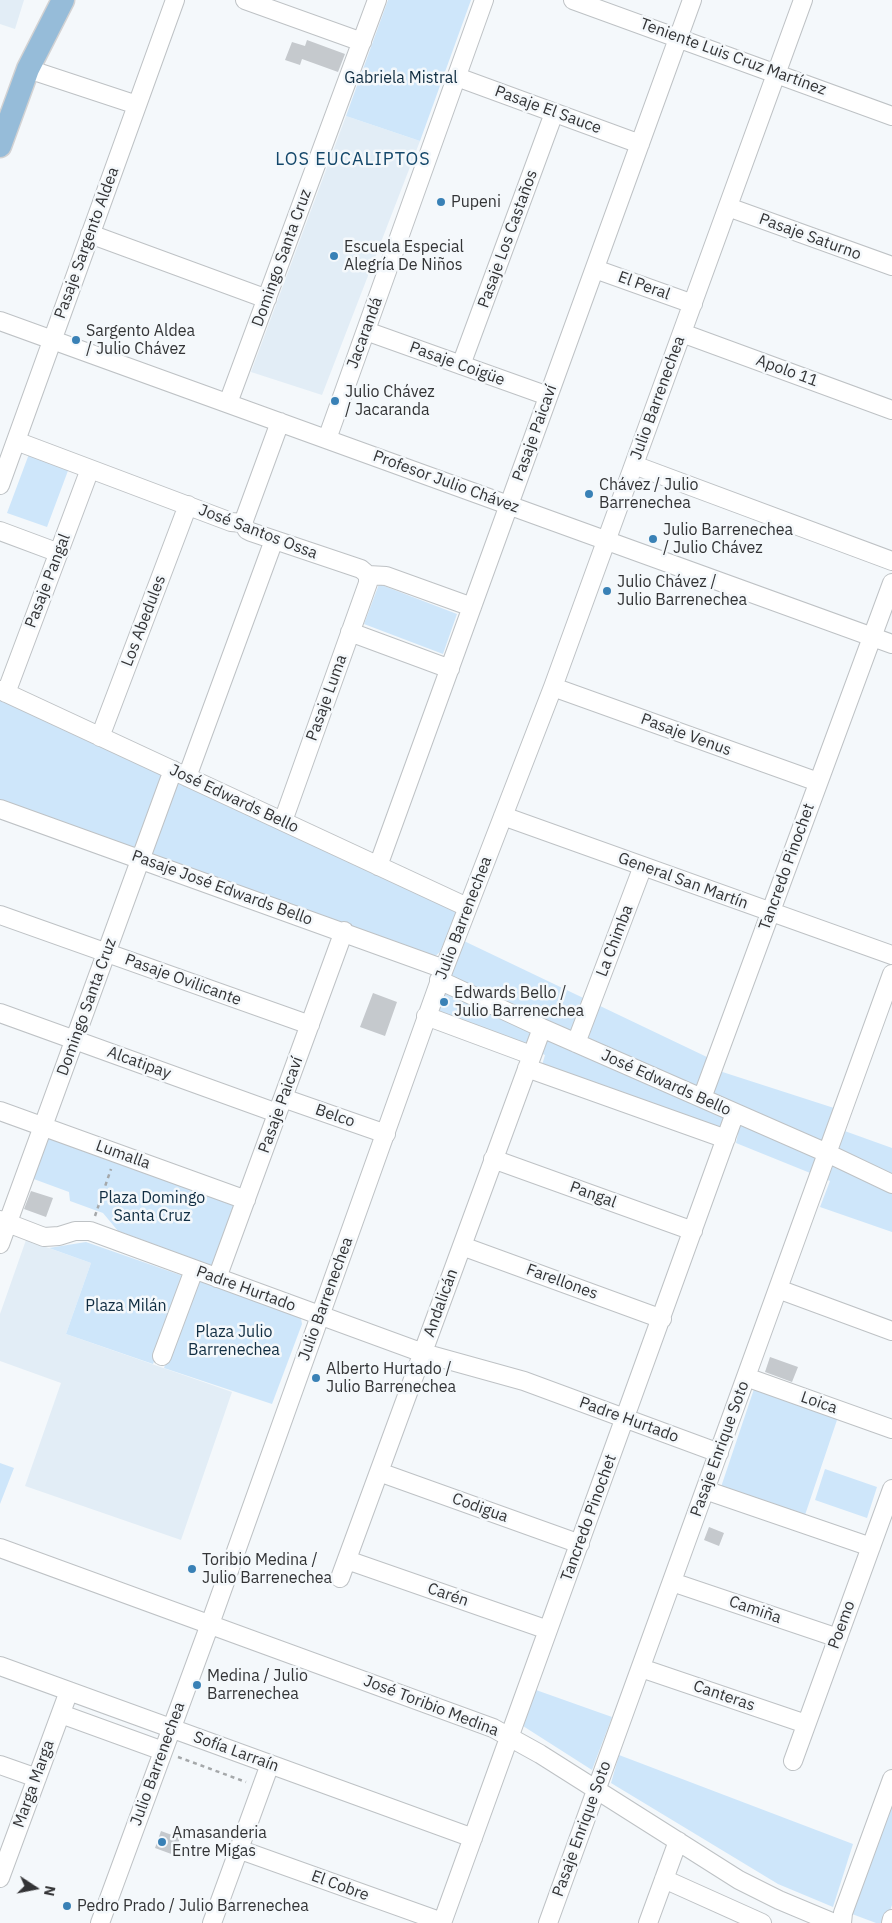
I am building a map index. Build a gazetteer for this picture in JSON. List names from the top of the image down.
{
  "streets": {
    "street": [
      "Teniente Luis Cruz Martínez",
      "Pasaje El Sauce",
      "Pasaje Saturno",
      "Pasaje Los Castaños",
      "Pasaje Sargento Aldea",
      "Domingo Santa Cruz",
      "El Peral",
      "Jacarandá",
      "Pasaje Coigüe",
      "Apolo 11",
      "Julio Barrenechea",
      "Pasaje Paicaví",
      "Profesor Julio Chávez",
      "José Santos Ossa",
      "Pasaje Pangal",
      "Los Abedules",
      "Pasaje Luma",
      "Pasaje Venus",
      "José Edwards Bello",
      "Tancredo Pinochet",
      "General San Martín",
      "Pasaje José Edwards Bello",
      "La Chimba",
      "Pasaje Ovilicante",
      "Alcatipay",
      "Belco",
      "Lumalla",
      "Pangal",
      "Farellones",
      "Padre Hurtado",
      "Andalicán",
      "Loica",
      "Pasaje Enrique Soto",
      "Codigua",
      "Carén",
      "Camiña",
      "Poemo",
      "Canteras",
      "José Toribio Medina",
      "Sofía Larraín",
      "Marga Marga",
      "El Cobre"
    ]
  },
  "crossings": [
    ["Teniente Luis Cruz Martínez", "Julio Barrenechea"],
    ["Teniente Luis Cruz Martínez", "Pasaje Paicaví"],
    ["Pasaje El Sauce", "Pasaje Los Castaños"],
    ["Pasaje El Sauce", "Jacarandá"],
    ["Pasaje El Sauce", "Pasaje Paicaví"],
    ["Pasaje Saturno", "Julio Barrenechea"],
    ["Pasaje Los Castaños", "Pasaje Coigüe"],
    ["Pasaje Sargento Aldea", "Profesor Julio Chávez"],
    ["Pasaje Sargento Aldea", "José Santos Ossa"],
    ["Domingo Santa Cruz", "Profesor Julio Chávez"],
    ["Domingo Santa Cruz", "José Santos Ossa"],
    ["Domingo Santa Cruz", "José Edwards Bello"],
    ["Domingo Santa Cruz", "Pasaje José Edwards Bello"],
    ["Domingo Santa Cruz", "Pasaje Ovilicante"],
    ["Domingo Santa Cruz", "Alcatipay"],
    ["Domingo Santa Cruz", "Lumalla"],
    ["Domingo Santa Cruz", "Padre Hurtado"],
    ["El Peral", "Julio Barrenechea"],
    ["El Peral", "Pasaje Paicaví"],
    ["Jacarandá", "Pasaje Coigüe"],
    ["Jacarandá", "Profesor Julio Chávez"],
    ["Pasaje Coigüe", "Pasaje Paicaví"],
    ["Apolo 11", "Julio Barrenechea"],
    ["Julio Barrenechea", "Profesor Julio Chávez"],
    ["Julio Barrenechea", "Pasaje Venus"],
    ["Julio Barrenechea", "José Edwards Bello"],
    ["Julio Barrenechea", "General San Martín"],
    ["Julio Barrenechea", "Pasaje José Edwards Bello"],
    ["Julio Barrenechea", "Belco"],
    ["Julio Barrenechea", "Padre Hurtado"],
    ["Julio Barrenechea", "José Toribio Medina"],
    ["Julio Barrenechea", "Sofía Larraín"],
    ["Pasaje Paicaví", "Profesor Julio Chávez"],
    ["Pasaje Paicaví", "José Santos Ossa"],
    ["Pasaje Paicaví", "José Edwards Bello"],
    ["Pasaje Paicaví", "Pasaje José Edwards Bello"],
    ["Pasaje Paicaví", "Pasaje Ovilicante"],
    ["Pasaje Paicaví", "Alcatipay"],
    ["Pasaje Paicaví", "Belco"],
    ["Pasaje Paicaví", "Lumalla"],
    ["Pasaje Paicaví", "Padre Hurtado"],
    ["Profesor Julio Chávez", "Tancredo Pinochet"],
    ["José Santos Ossa", "Pasaje Pangal"],
    ["José Santos Ossa", "Los Abedules"],
    ["José Santos Ossa", "Pasaje Luma"],
    ["Pasaje Pangal", "José Edwards Bello"],
    ["Los Abedules", "José Edwards Bello"],
    ["Pasaje Luma", "José Edwards Bello"],
    ["Pasaje Venus", "Tancredo Pinochet"],
    ["José Edwards Bello", "Tancredo Pinochet"],
    ["José Edwards Bello", "Pasaje José Edwards Bello"],
    ["José Edwards Bello", "La Chimba"],
    ["José Edwards Bello", "Andalicán"],
    ["José Edwards Bello", "Pasaje Enrique Soto"],
    ["Tancredo Pinochet", "General San Martín"],
    ["Tancredo Pinochet", "Pangal"],
    ["Tancredo Pinochet", "Farellones"],
    ["Tancredo Pinochet", "Padre Hurtado"],
    ["Tancredo Pinochet", "Codigua"],
    ["Tancredo Pinochet", "Carén"],
    ["Tancredo Pinochet", "José Toribio Medina"],
    ["Tancredo Pinochet", "Sofía Larraín"],
    ["Tancredo Pinochet", "El Cobre"],
    ["General San Martín", "La Chimba"],
    ["Alcatipay", "Belco"],
    ["Pangal", "Andalicán"],
    ["Farellones", "Andalicán"],
    ["Padre Hurtado", "Andalicán"],
    ["Padre Hurtado", "Pasaje Enrique Soto"],
    ["Andalicán", "Codigua"],
    ["Andalicán", "Carén"],
    ["Loica", "Pasaje Enrique Soto"],
    ["Pasaje Enrique Soto", "Camiña"],
    ["Pasaje Enrique Soto", "Canteras"],
    ["Pasaje Enrique Soto", "José Toribio Medina"],
    ["Camiña", "Poemo"],
    ["Poemo", "Canteras"],
    ["Sofía Larraín", "Marga Marga"]
  ],
  "districts": ["LOS EUCALIPTOS"],
  "parks": [
    "Gabriela Mistral",
    "Plaza Domingo Santa Cruz",
    "Plaza Milán",
    "Plaza Julio Barrenechea"
  ],
  "places": [
    "Pupeni",
    "Escuela Especial Alegría De Niños",
    "Sargento Aldea / Julio Chávez",
    "Julio Chávez / Jacaranda",
    "Chávez / Julio Barrenechea",
    "Julio Barrenechea / Julio Chávez",
    "Julio Chávez / Julio Barrenechea",
    "Edwards Bello / Julio Barrenechea",
    "Alberto Hurtado / Julio Barrenechea",
    "Toribio Medina / Julio Barrenechea",
    "Medina / Julio Barrenechea",
    "Amasanderia Entre Migas",
    "Pedro Prado / Julio Barrenechea"
  ],
  "north": "right"
}
